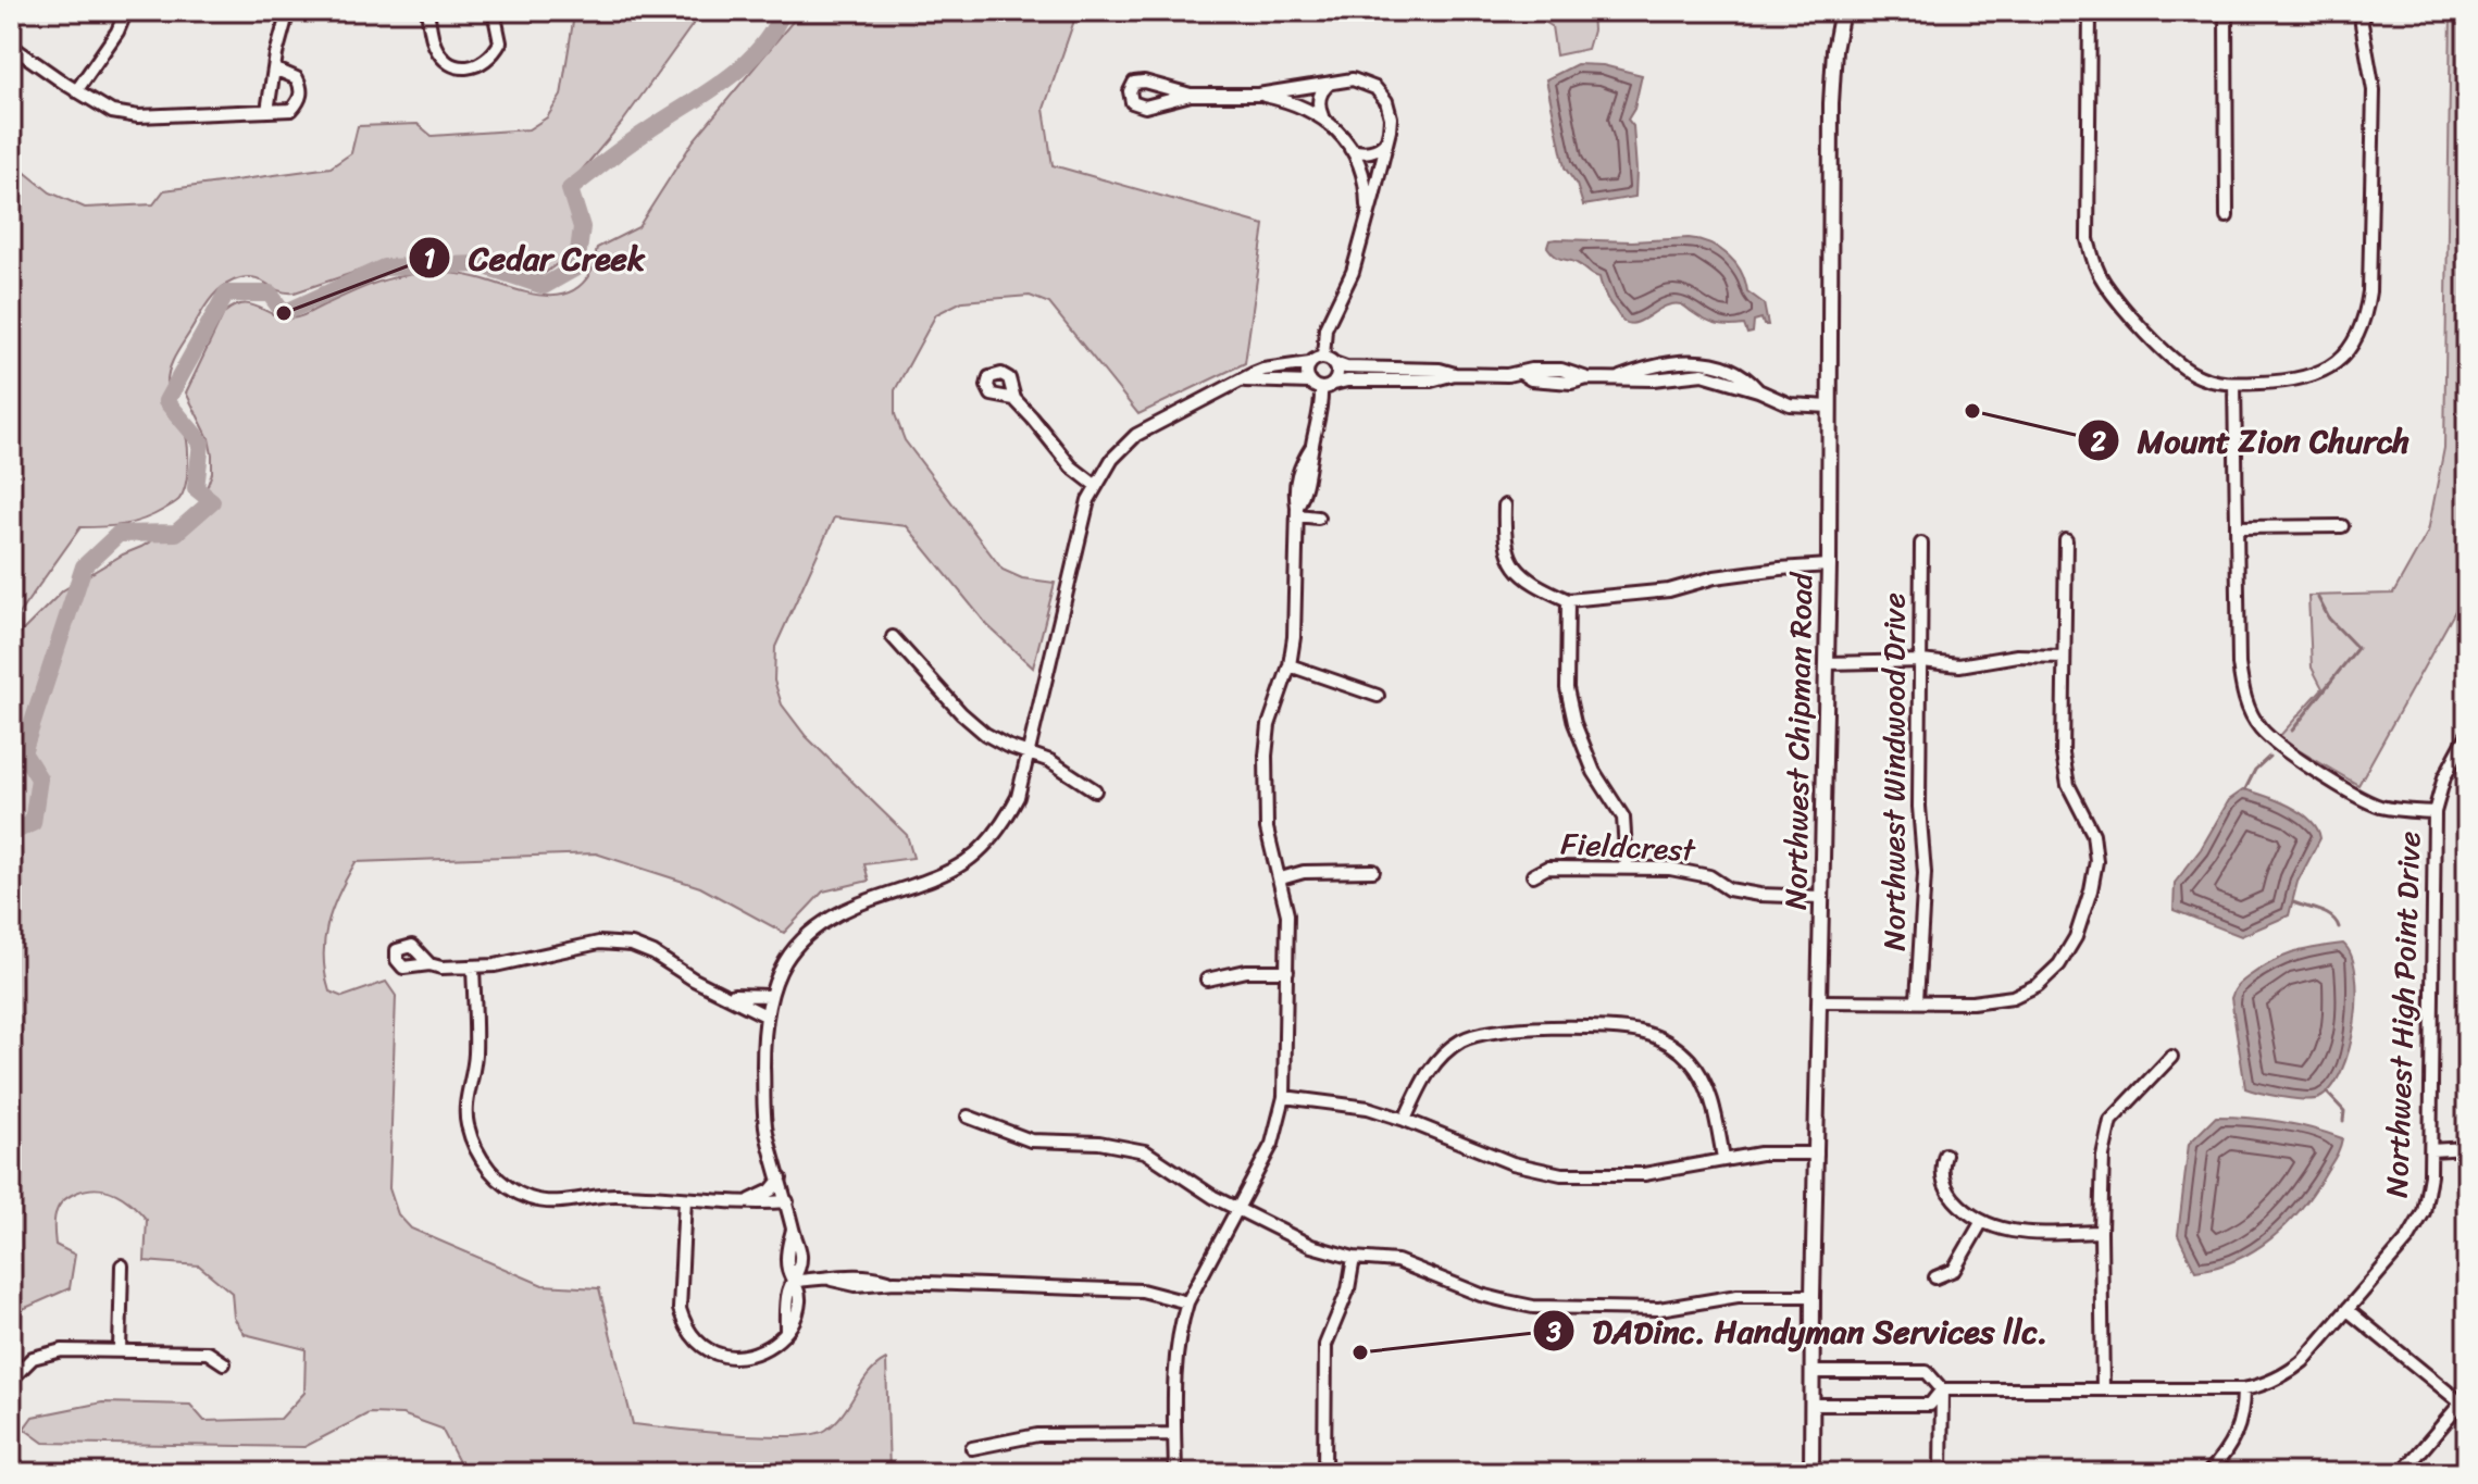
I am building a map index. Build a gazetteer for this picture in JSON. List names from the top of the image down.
{
  "streets": {
    "main road": ["Northwest Chipman Road"],
    "street": ["Northwest Windwood Drive", "Fieldcrest", "Northwest High Point Drive"]
  },
  "crossings": [
    ["Northwest Chipman Road", "Fieldcrest"],
    ["Northwest Chipman Road", "Northwest High Point Drive"]
  ],
  "places": ["Cedar Creek", "Mount Zion Church", "DADinc. Handyman Services llc."]
}
